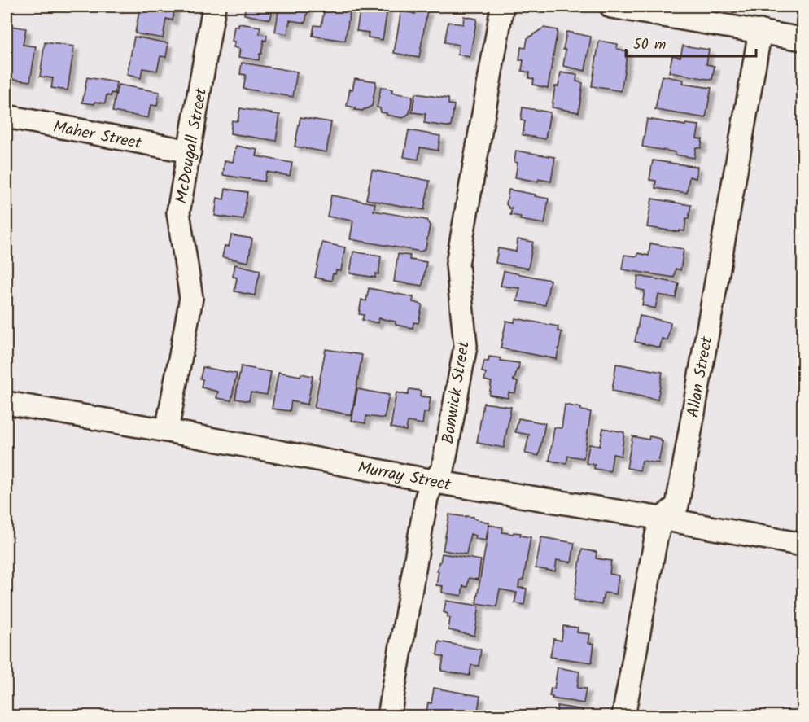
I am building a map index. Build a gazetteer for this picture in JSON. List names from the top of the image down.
{
  "streets": {
    "street": [
      "Maher Street",
      "McDougall Street",
      "Allan Street",
      "Bonwick Street",
      "Murray Street"
    ]
  },
  "crossings": [
    ["Maher Street", "McDougall Street"],
    ["McDougall Street", "Murray Street"],
    ["Allan Street", "Murray Street"],
    ["Bonwick Street", "Murray Street"]
  ],
  "scale_bar": "50 m"
}
